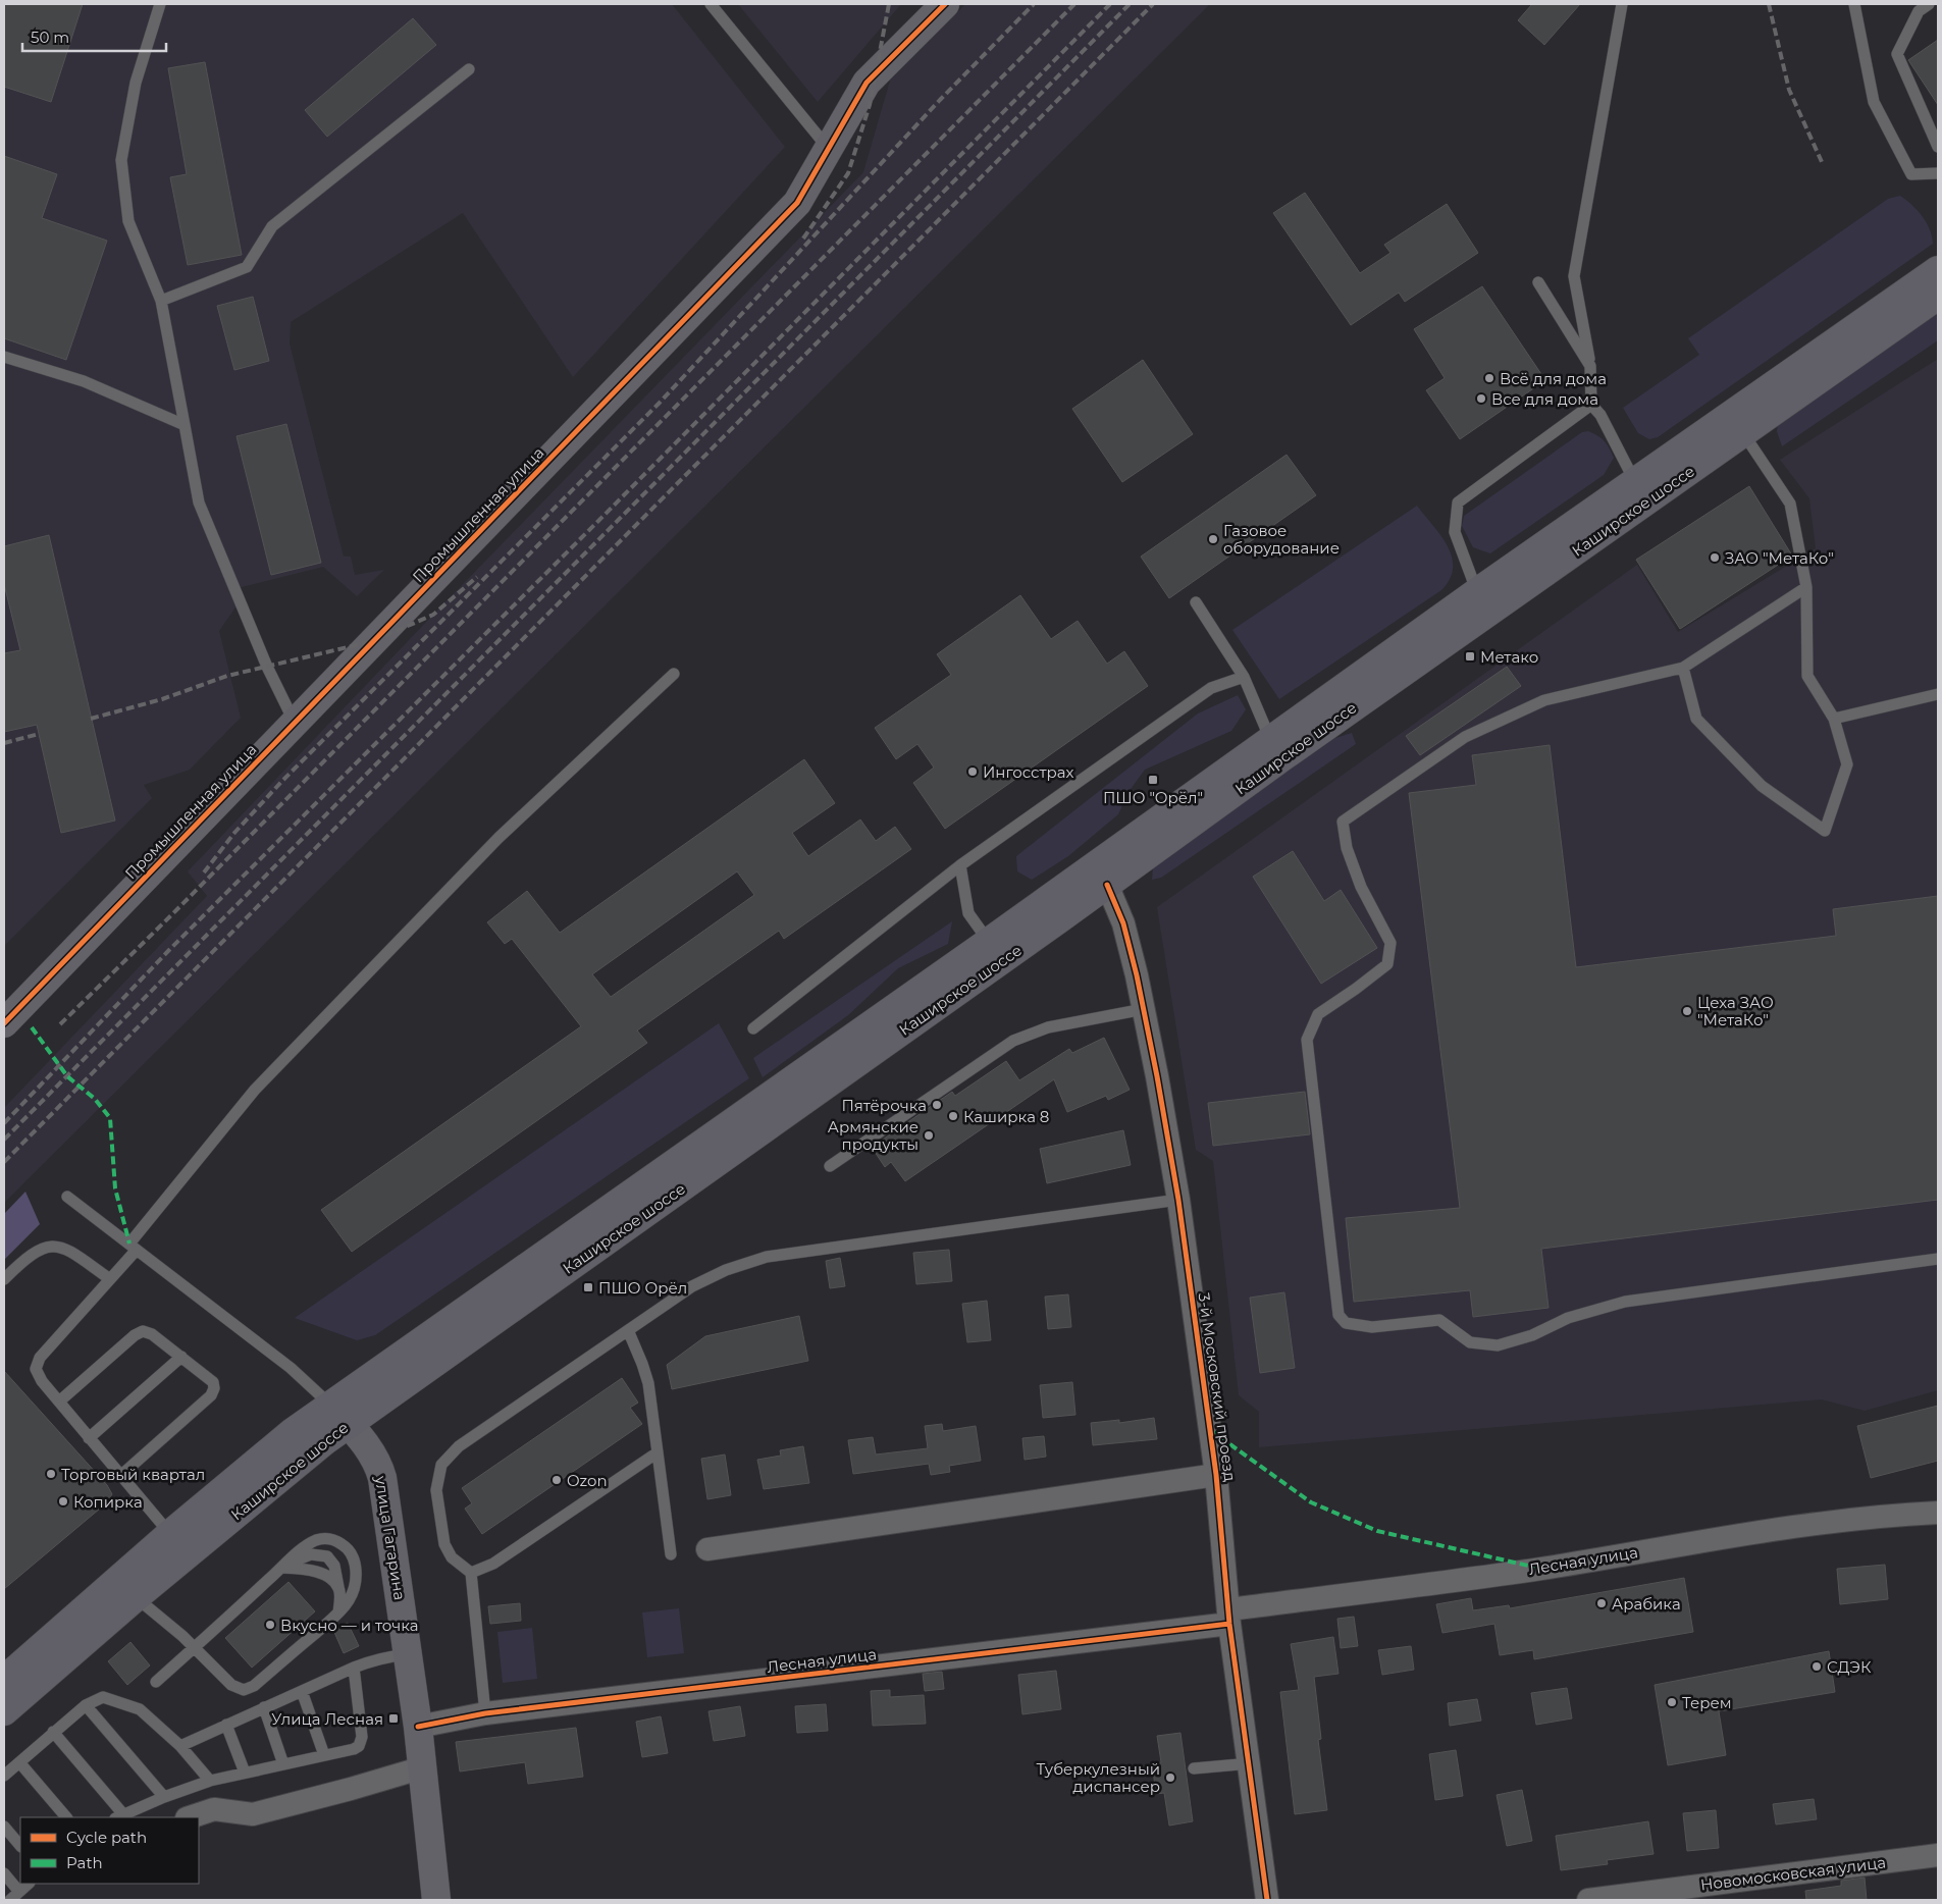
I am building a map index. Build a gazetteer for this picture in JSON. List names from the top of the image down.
{
  "streets": {
    "main road": ["Каширское шоссе"],
    "street": [
      "Промышленная улица",
      "3-й Московский проезд",
      "улица Гагарина",
      "Лесная улица",
      "Новомосковская улица"
    ]
  },
  "crossings": [
    ["Каширское шоссе", "3-й Московский проезд"],
    ["Каширское шоссе", "улица Гагарина"],
    ["3-й Московский проезд", "Лесная улица"],
    ["улица Гагарина", "Лесная улица"]
  ],
  "places": {
    "other": [
      "Всё для дома",
      "Все для дома",
      "Газовое оборудование",
      "ЗАО \"МетаКо\"",
      "Ингосстрах",
      "Цеха ЗАО \"МетаКо\"",
      "Пятёрочка",
      "Каширка 8",
      "Армянские продукты",
      "Торговый квартал",
      "Ozon",
      "Копирка",
      "Арабика",
      "Вкусно — и точка",
      "СДЭК",
      "Терем",
      "Туберкулезный диспансер"
    ],
    "transit": [
      "Метако",
      "ПШО \"Орёл\"",
      "ПШО Орёл",
      "Улица Лесная"
    ]
  },
  "legend": ["Cycle path", "Path"],
  "scale_bar": "50 m"
}
